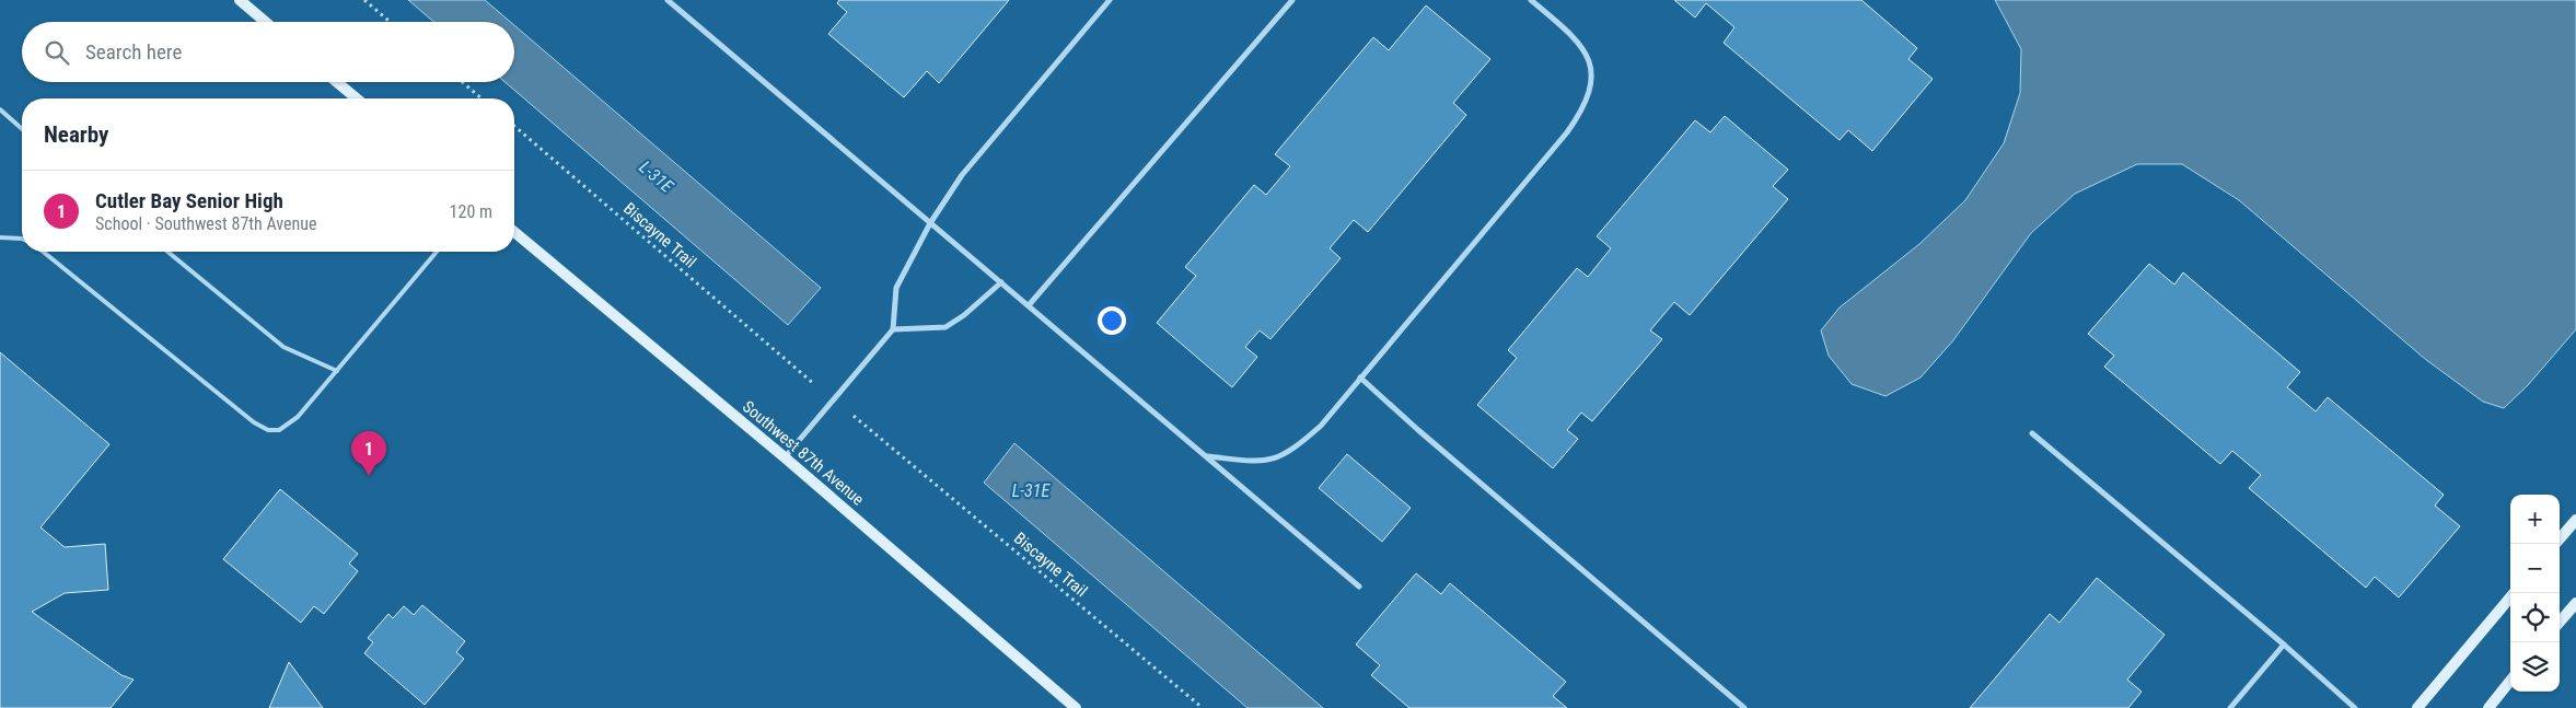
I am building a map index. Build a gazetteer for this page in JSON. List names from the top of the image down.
{
  "streets": {
    "street": ["Southwest 87th Avenue"],
    "path": ["Biscayne Trail"]
  },
  "water": ["L-31E"],
  "page": {
    "search": "Search here",
    "heading": "Nearby",
    "list": [
      {
        "mark": "1",
        "name": "Cutler Bay Senior High",
        "note": "School · Southwest 87th Avenue",
        "value": "120 m"
      }
    ],
    "pins": "1",
    "map_buttons": ["+", "−"]
  }
}
